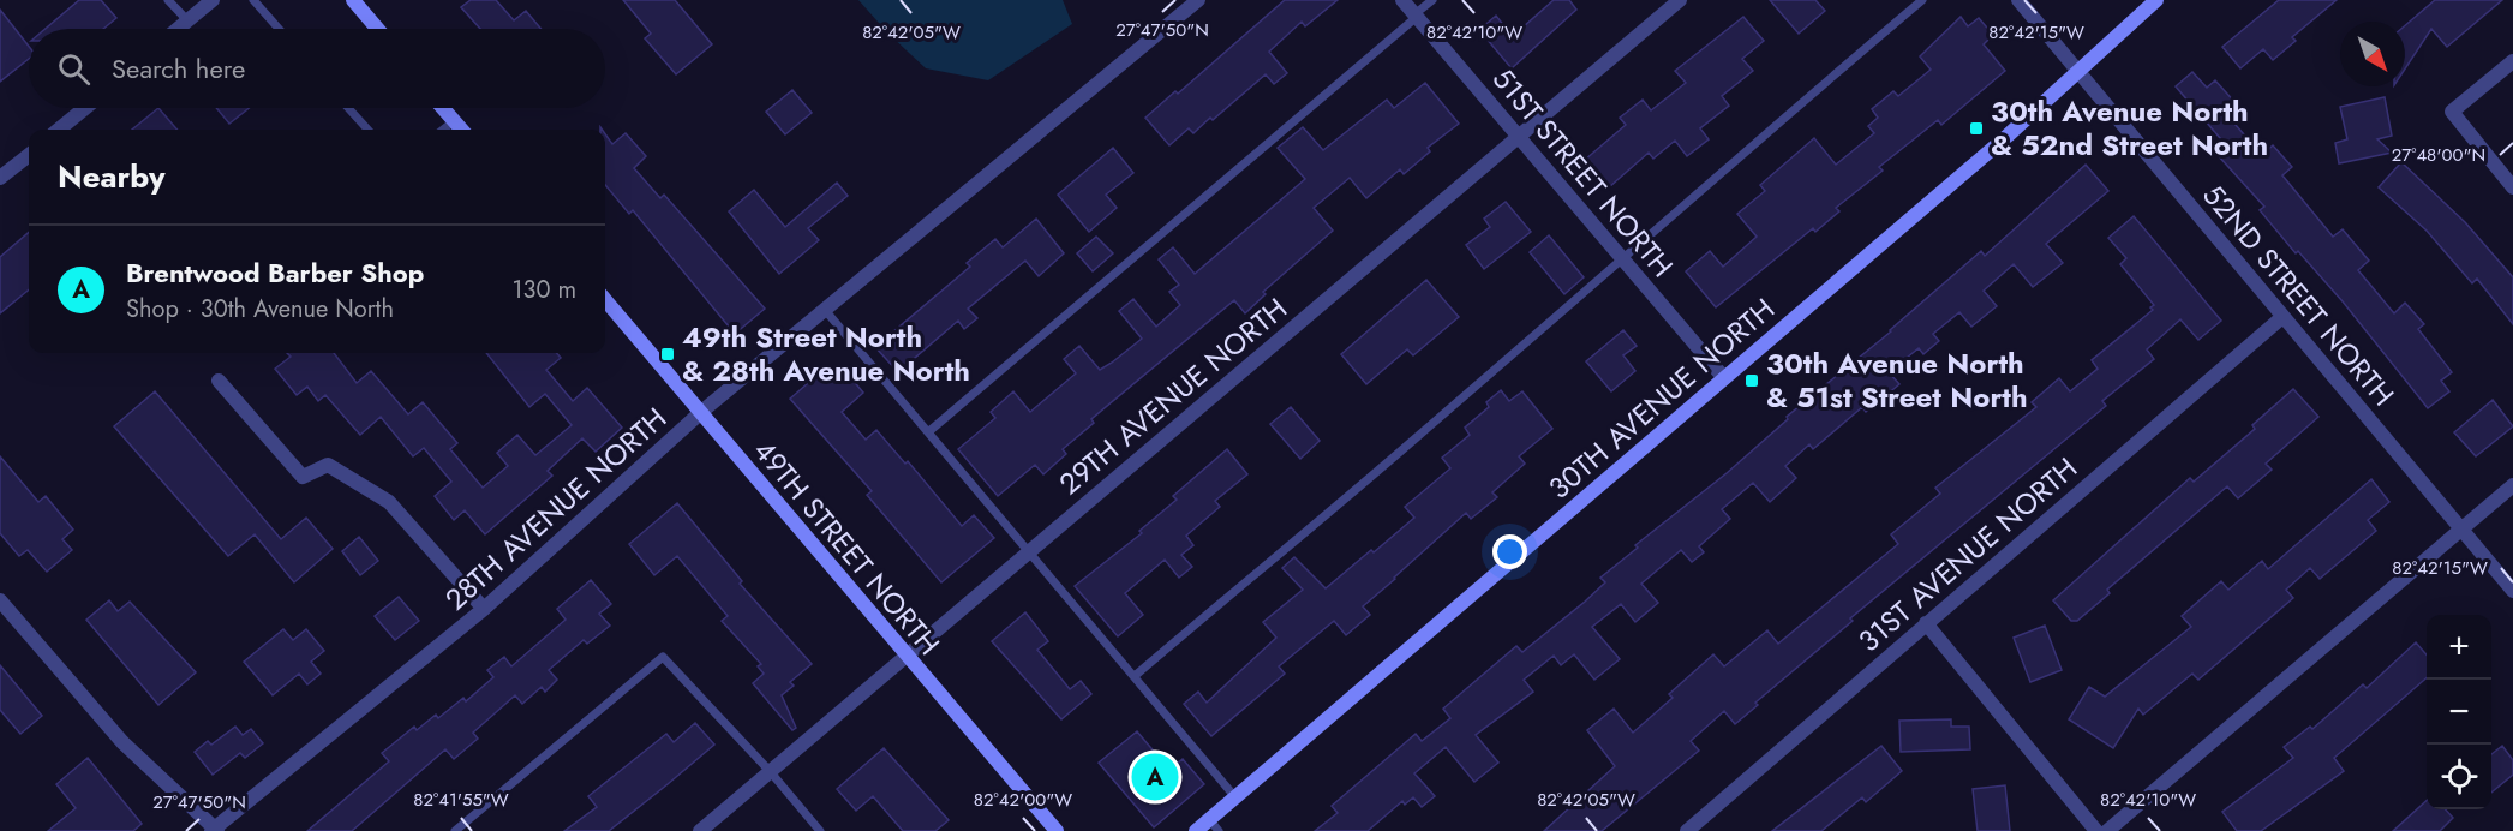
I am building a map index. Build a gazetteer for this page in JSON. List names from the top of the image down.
{
  "streets": {
    "street": [
      "51ST STREET NORTH",
      "52ND STREET NORTH",
      "29TH AVENUE NORTH",
      "30TH AVENUE NORTH",
      "28TH AVENUE NORTH",
      "49TH STREET NORTH",
      "31ST AVENUE NORTH"
    ]
  },
  "crossings": [
    ["51ST STREET NORTH", "29TH AVENUE NORTH"],
    ["51ST STREET NORTH", "30TH AVENUE NORTH"],
    ["52ND STREET NORTH", "30TH AVENUE NORTH"],
    ["52ND STREET NORTH", "31ST AVENUE NORTH"],
    ["29TH AVENUE NORTH", "49TH STREET NORTH"],
    ["28TH AVENUE NORTH", "49TH STREET NORTH"]
  ],
  "places": {
    "transit": ["30th Avenue North & 52nd Street North", "49th Street North & 28th Avenue North", "30th Avenue North & 51st Street North"]
  },
  "north": "bottom right",
  "page": {
    "search": "Search here",
    "heading": "Nearby",
    "list": [
      {
        "mark": "A",
        "name": "Brentwood Barber Shop",
        "note": "Shop · 30th Avenue North",
        "value": "130 m"
      }
    ],
    "map_buttons": ["+", "−"],
    "pins": "A"
  },
  "coordinates": [
    "27°47'50\"N",
    "82°42'05\"W",
    "82°42'10\"W",
    "82°42'15\"W",
    "27°48'00\"N",
    "82°41'55\"W",
    "82°42'00\"W"
  ]
}
